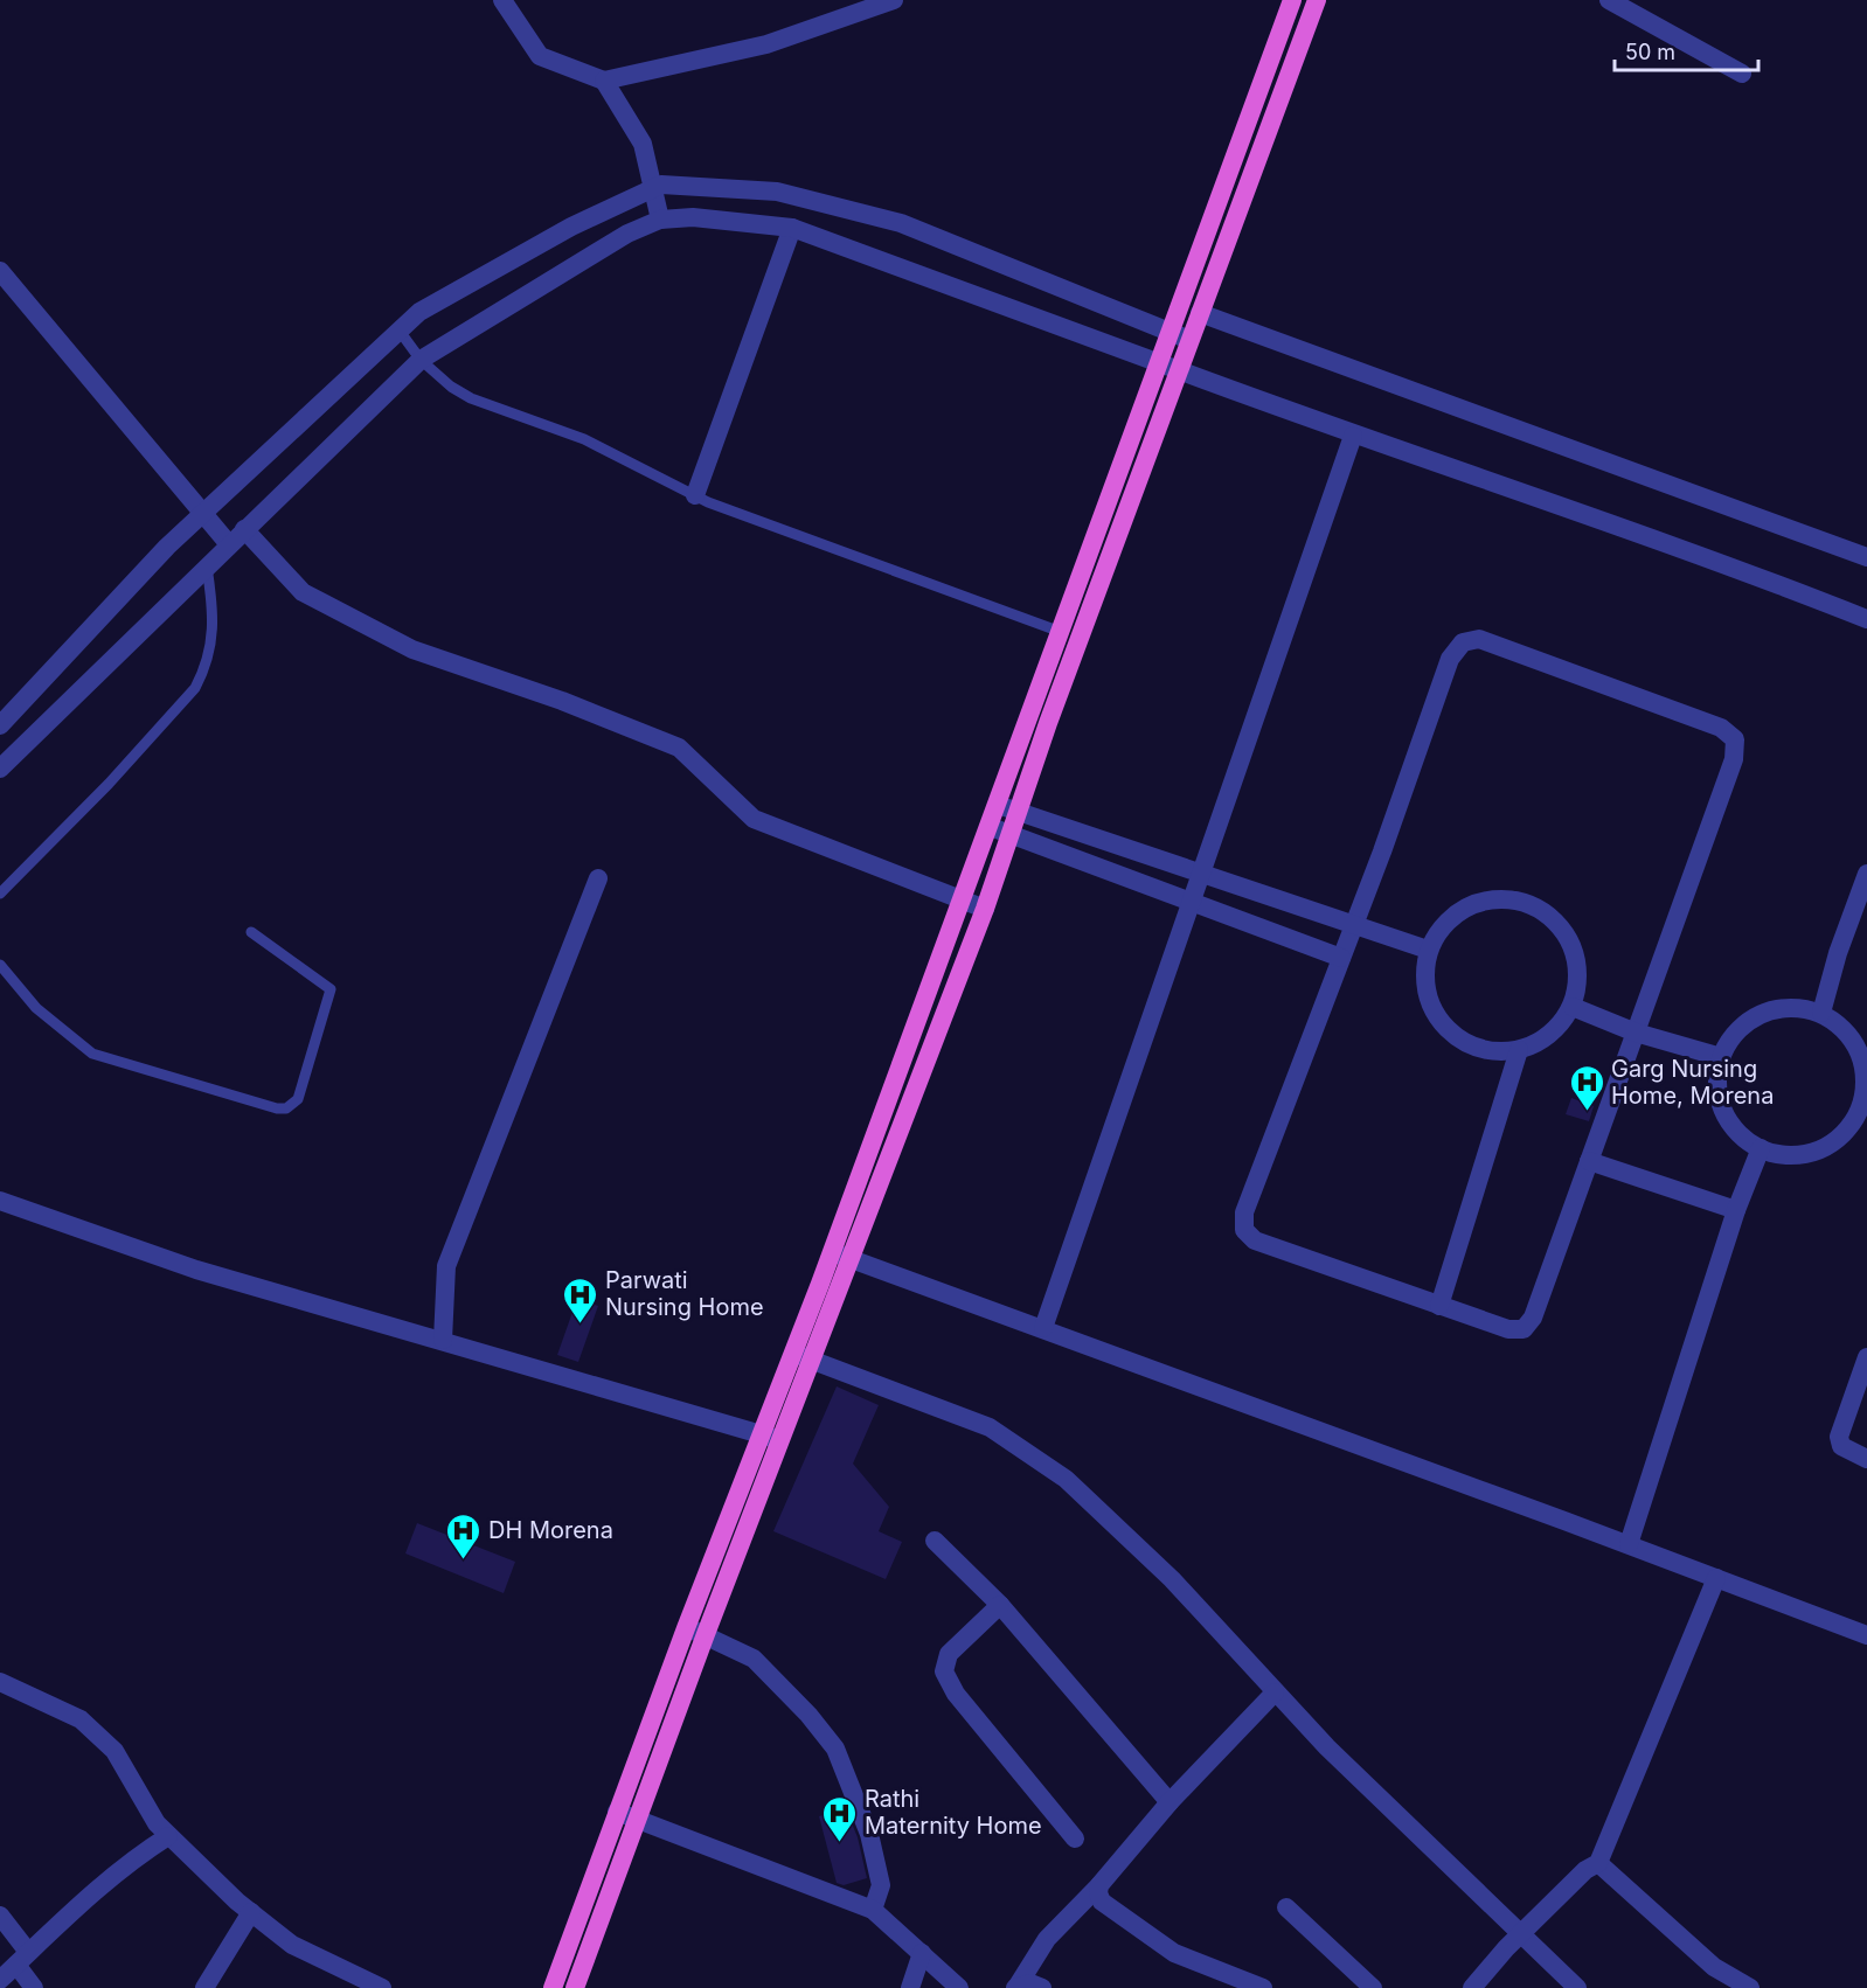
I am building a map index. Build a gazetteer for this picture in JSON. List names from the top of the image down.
{
  "places": {
    "hospital": [
      "Garg Nursing Home, Morena",
      "Parwati Nursing Home",
      "DH Morena",
      "Rathi Maternity Home"
    ]
  },
  "scale_bar": "50 m"
}
